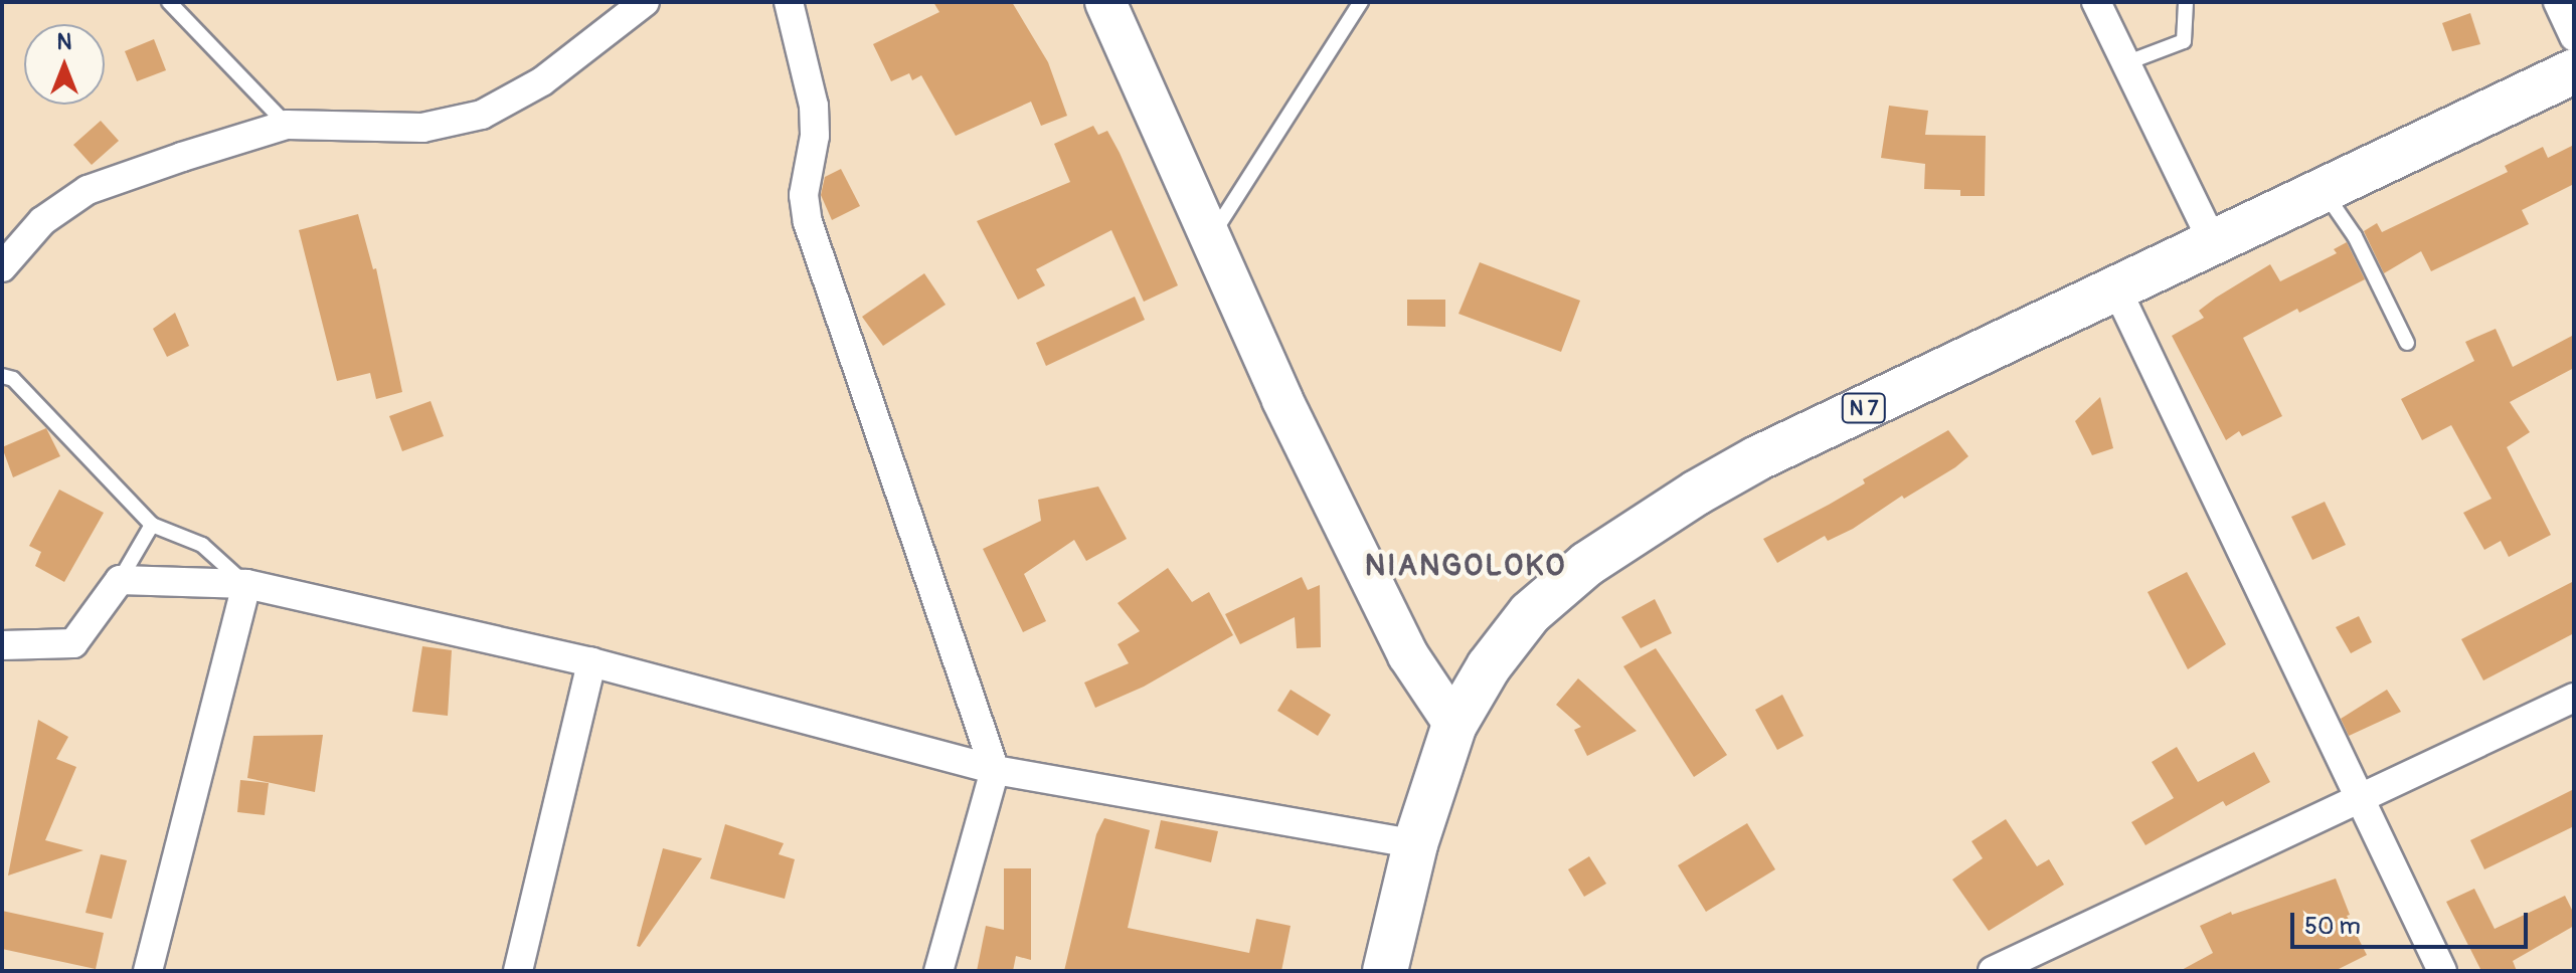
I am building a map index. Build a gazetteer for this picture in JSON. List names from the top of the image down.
{
  "streets": {
    "highway": ["N 7"]
  },
  "districts": ["NIANGOLOKO"],
  "scale_bar": "50 m",
  "north": "top"
}
